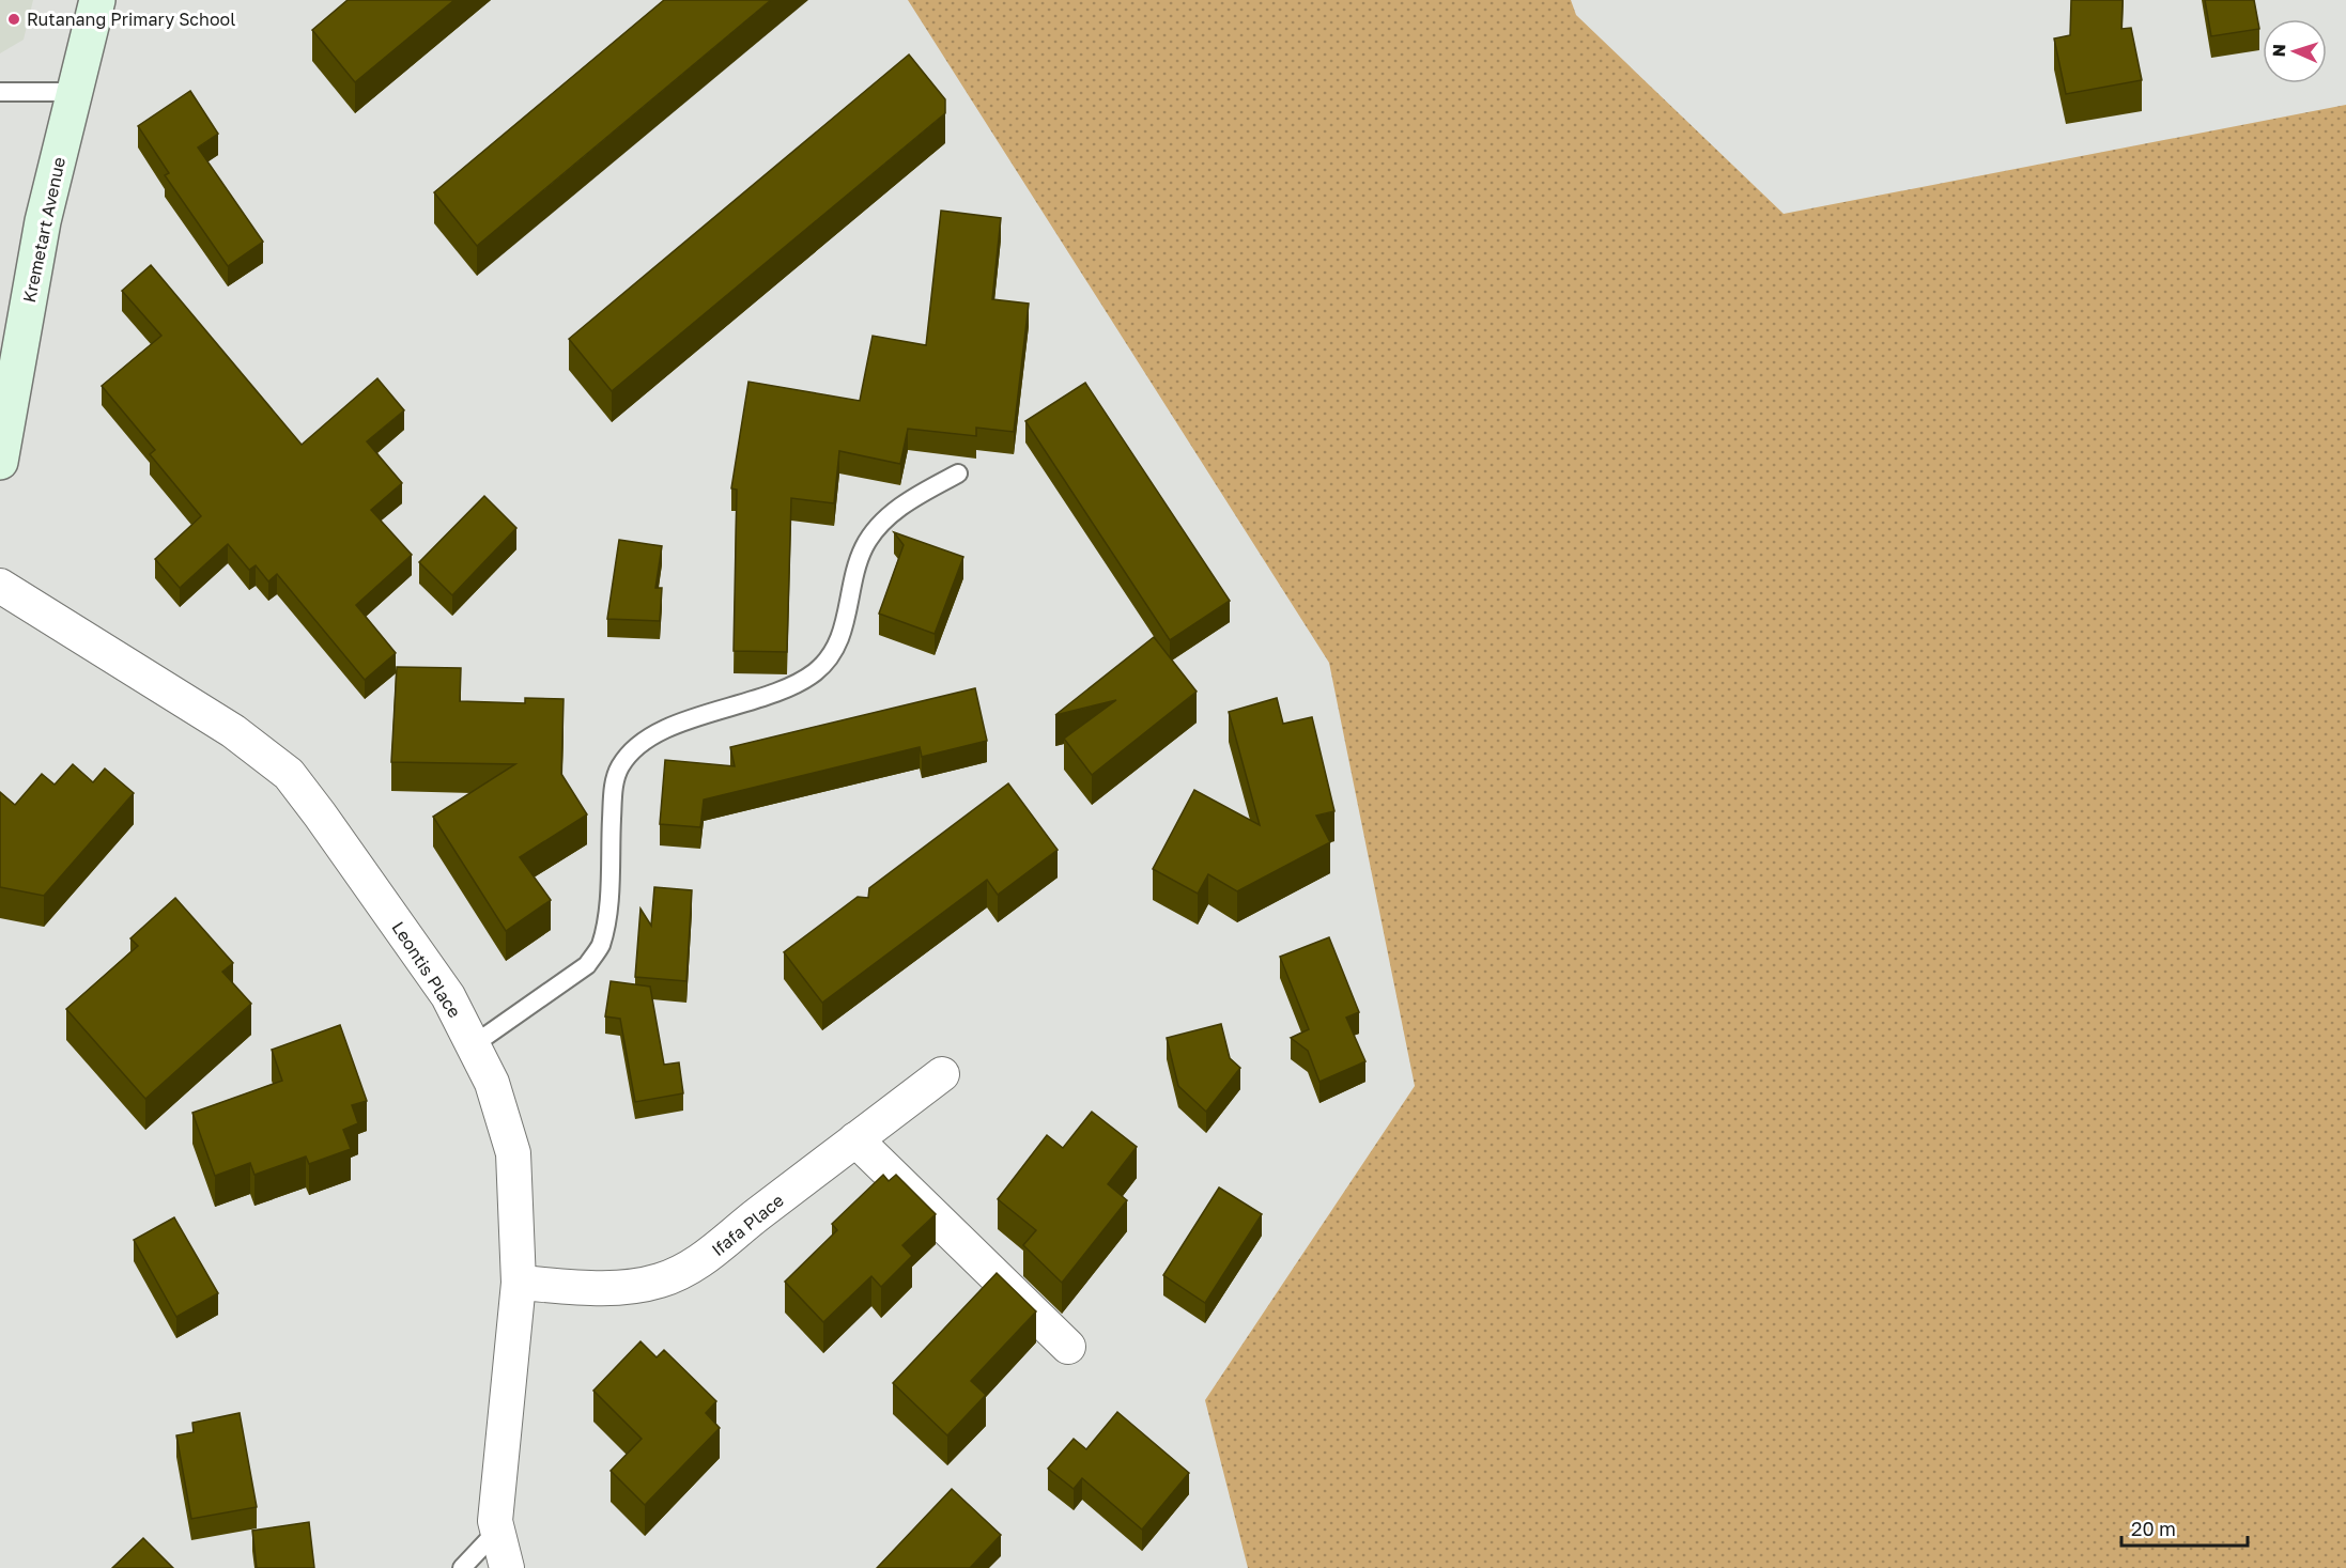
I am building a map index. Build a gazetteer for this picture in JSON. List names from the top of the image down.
{
  "streets": {
    "street": ["Kremetart Avenue", "Leontis Place", "Ifafa Place"]
  },
  "crossings": [
    ["Leontis Place", "Ifafa Place"]
  ],
  "places": ["Rutanang Primary School"],
  "scale_bar": "20 m",
  "north": "left"
}
